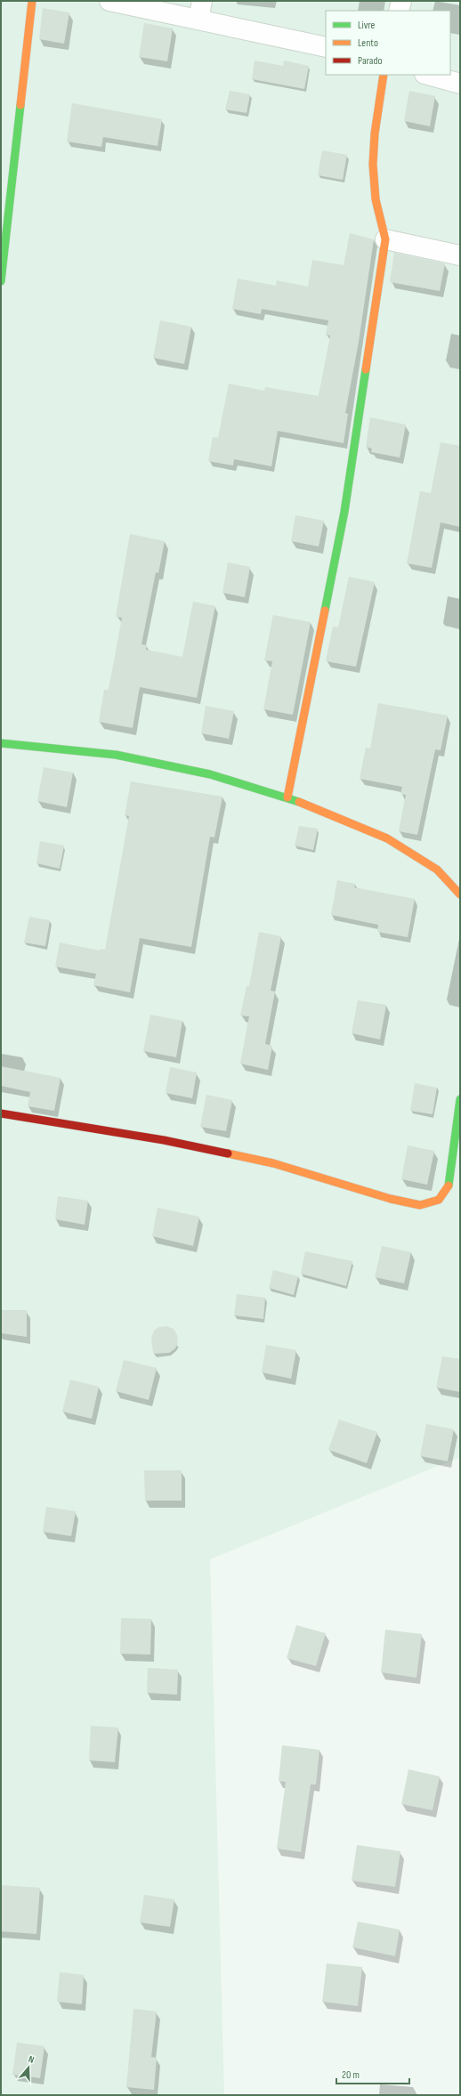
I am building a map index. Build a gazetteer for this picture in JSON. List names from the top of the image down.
{
  "legend": ["Livre", "Lento", "Parado"],
  "scale_bar": "20 m",
  "north": "top"
}
